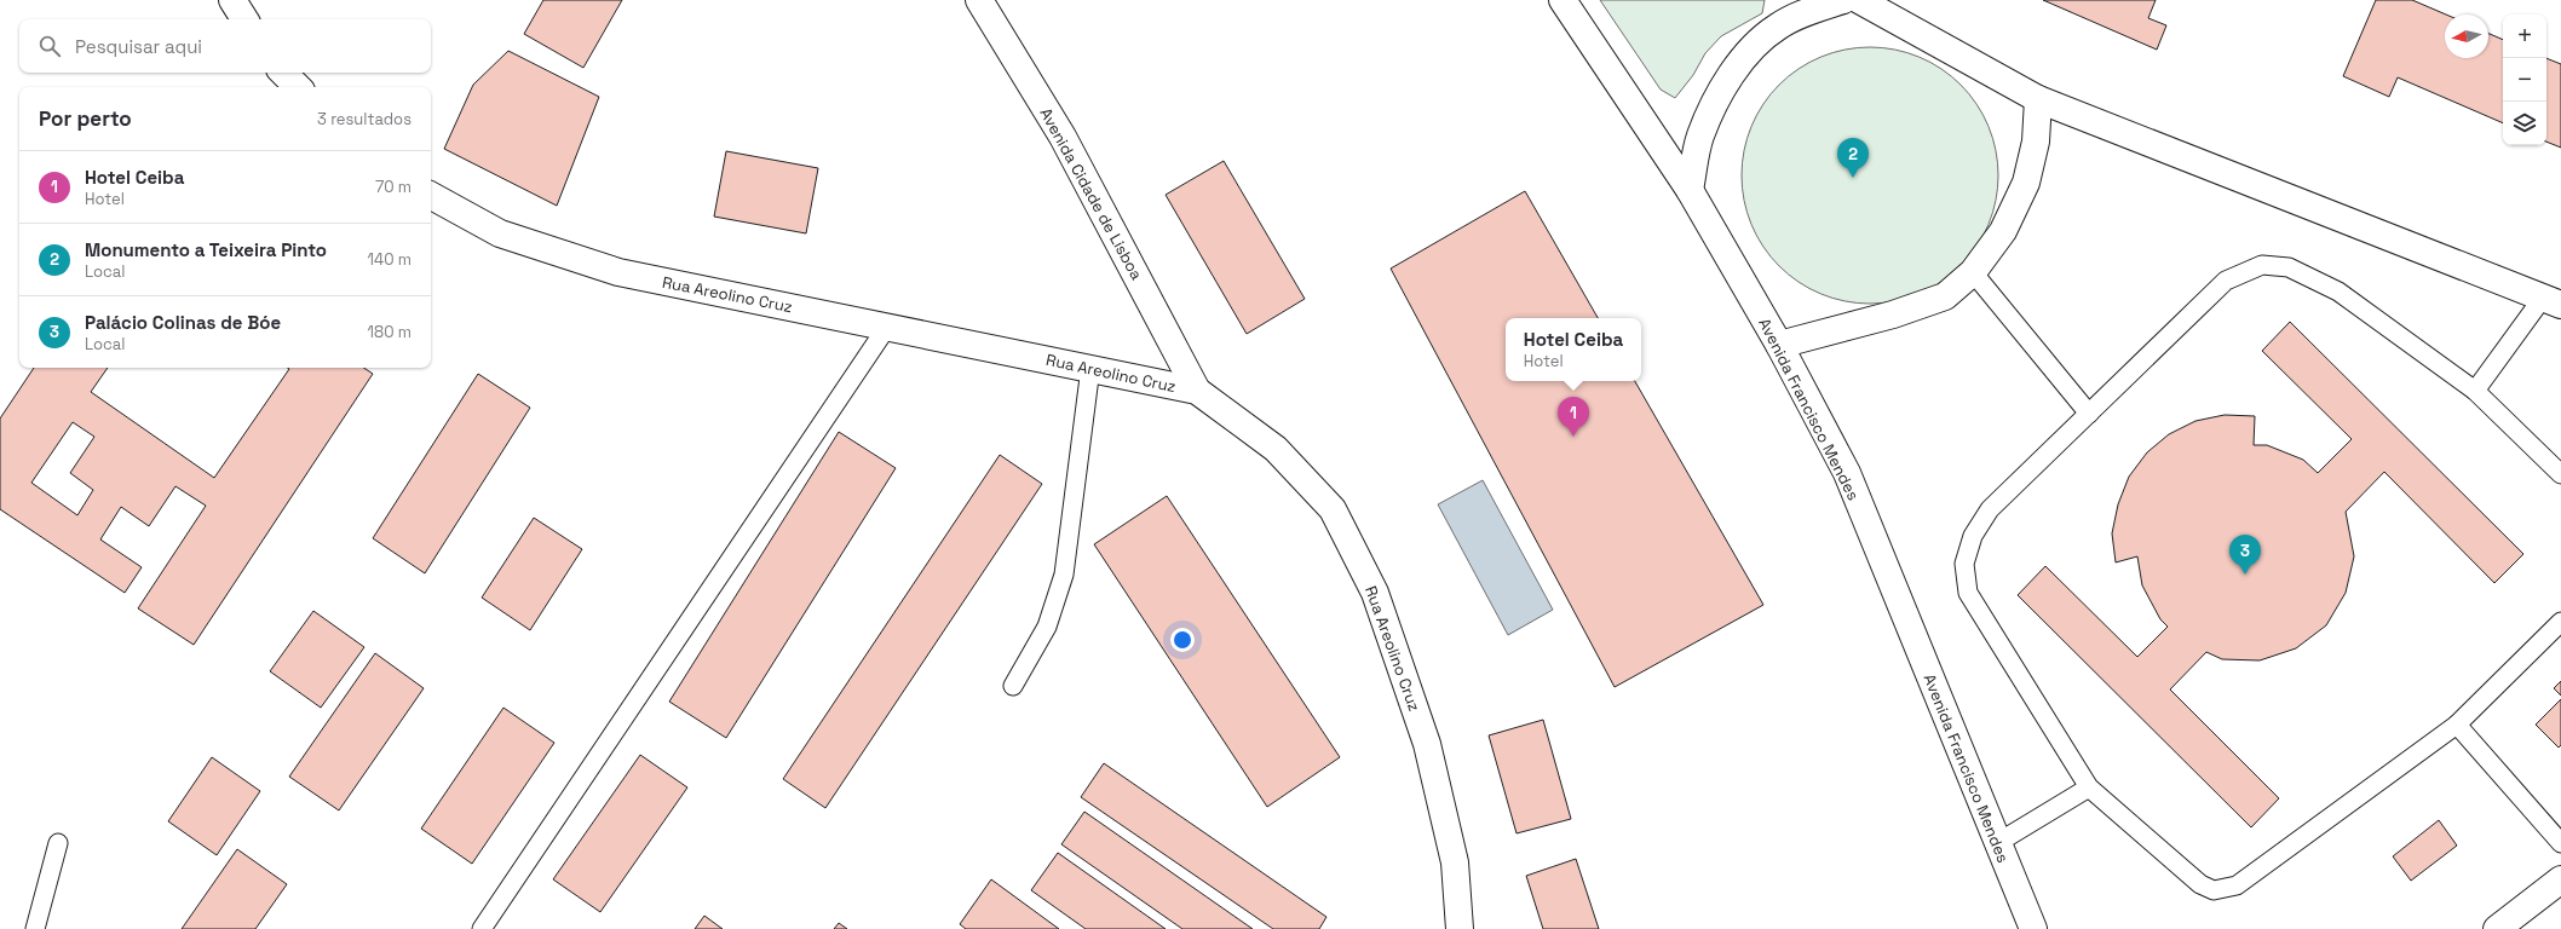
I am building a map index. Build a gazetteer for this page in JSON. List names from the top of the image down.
{
  "streets": {
    "street": ["Avenida Cidade de Lisboa", "Rua Areolino Cruz", "Avenida Francisco Mendes"]
  },
  "crossings": [
    ["Avenida Cidade de Lisboa", "Rua Areolino Cruz"]
  ],
  "north": "left",
  "page": {
    "map_buttons": ["+", "−"],
    "search": "Pesquisar aqui",
    "heading": ["Por perto", "3 resultados"],
    "pins": ["2", "1", "3"],
    "list": [
      {
        "mark": "1",
        "name": "Hotel Ceiba",
        "note": "Hotel",
        "value": "70 m"
      },
      {
        "mark": "2",
        "name": "Monumento a Teixeira Pinto",
        "note": "Local",
        "value": "140 m"
      },
      {
        "mark": "3",
        "name": "Palácio Colinas de Bóe",
        "note": "Local",
        "value": "180 m"
      }
    ],
    "popup": ["Hotel Ceiba", "Hotel"]
  }
}
